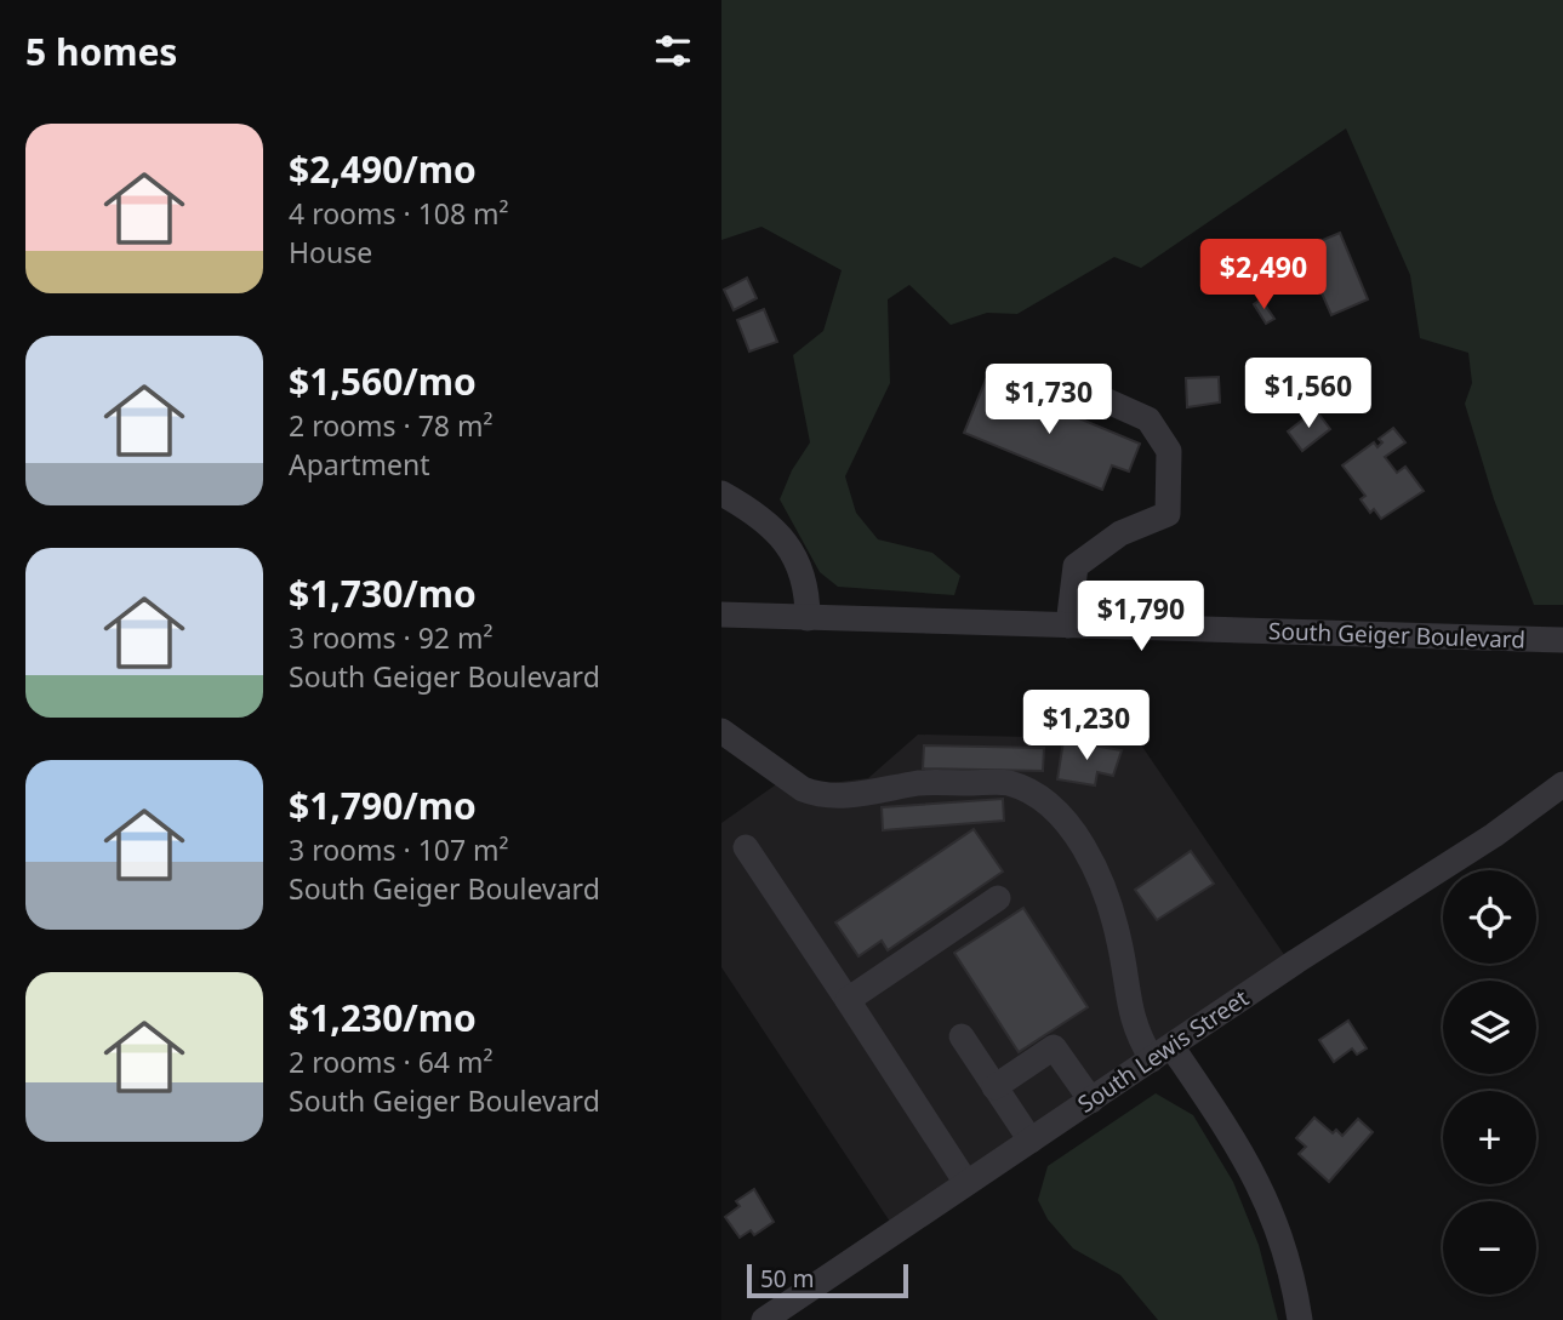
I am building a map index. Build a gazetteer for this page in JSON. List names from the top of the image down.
{
  "streets": {
    "street": ["South Geiger Boulevard", "South Lewis Street"]
  },
  "scale_bar": "50 m",
  "page": {
    "heading": "5 homes",
    "list": [
      {
        "name": "$2,490/mo",
        "note": "4 rooms · 108 m² · House"
      },
      {
        "name": "$1,560/mo",
        "note": "2 rooms · 78 m² · Apartment"
      },
      {
        "name": "$1,730/mo",
        "note": "3 rooms · 92 m² · South Geiger Boulevard"
      },
      {
        "name": "$1,790/mo",
        "note": "3 rooms · 107 m² · South Geiger Boulevard"
      },
      {
        "name": "$1,230/mo",
        "note": "2 rooms · 64 m² · South Geiger Boulevard"
      }
    ],
    "price": [
      "$2,490",
      "$1,560",
      "$1,730",
      "$1,790",
      "$1,230"
    ],
    "map_buttons": ["+", "−"],
    "scale": "50 m"
  }
}
